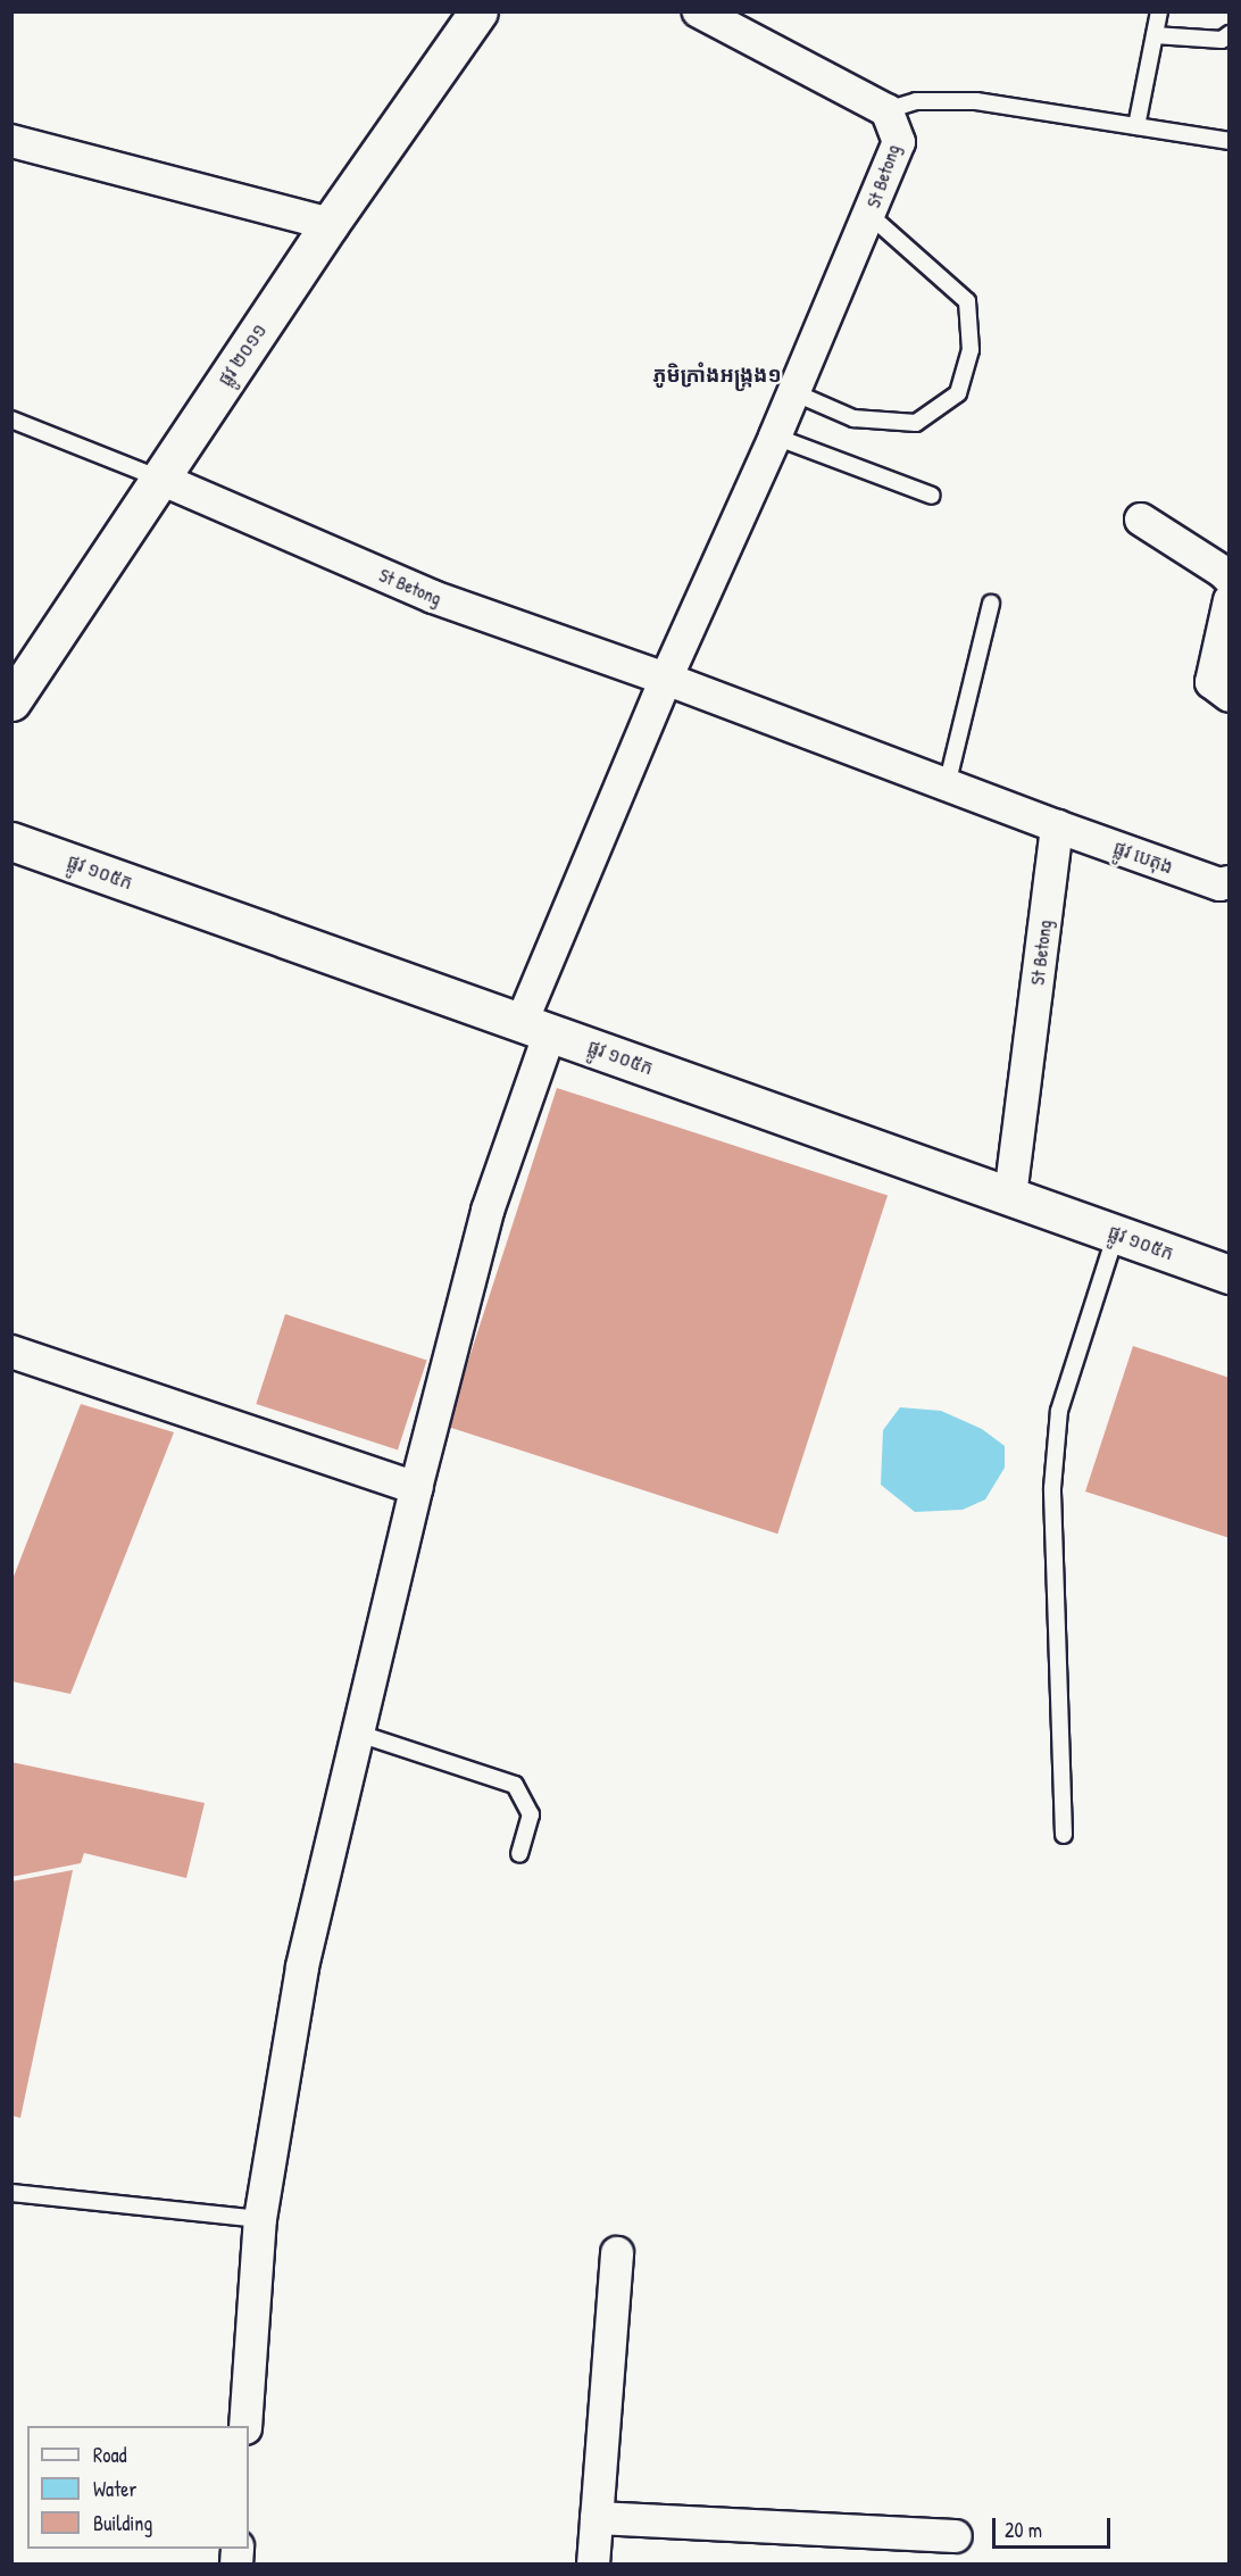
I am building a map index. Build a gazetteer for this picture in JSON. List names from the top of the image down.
{
  "streets": {
    "main road": ["ផ្លូវ ២០១១", "ផ្លូវ ១០៥ក"],
    "street": ["St Betong", "ផ្លូវ បេតុង"]
  },
  "crossings": [
    ["St Betong", "ផ្លូវ ២០១១"],
    ["St Betong", "ផ្លូវ បេតុង"],
    ["St Betong", "ផ្លូវ ១០៥ក"]
  ],
  "districts": ["ភូមិក្រាំងអង្រ្កង១"],
  "legend": ["Road", "Water", "Building"],
  "scale_bar": "20 m"
}
